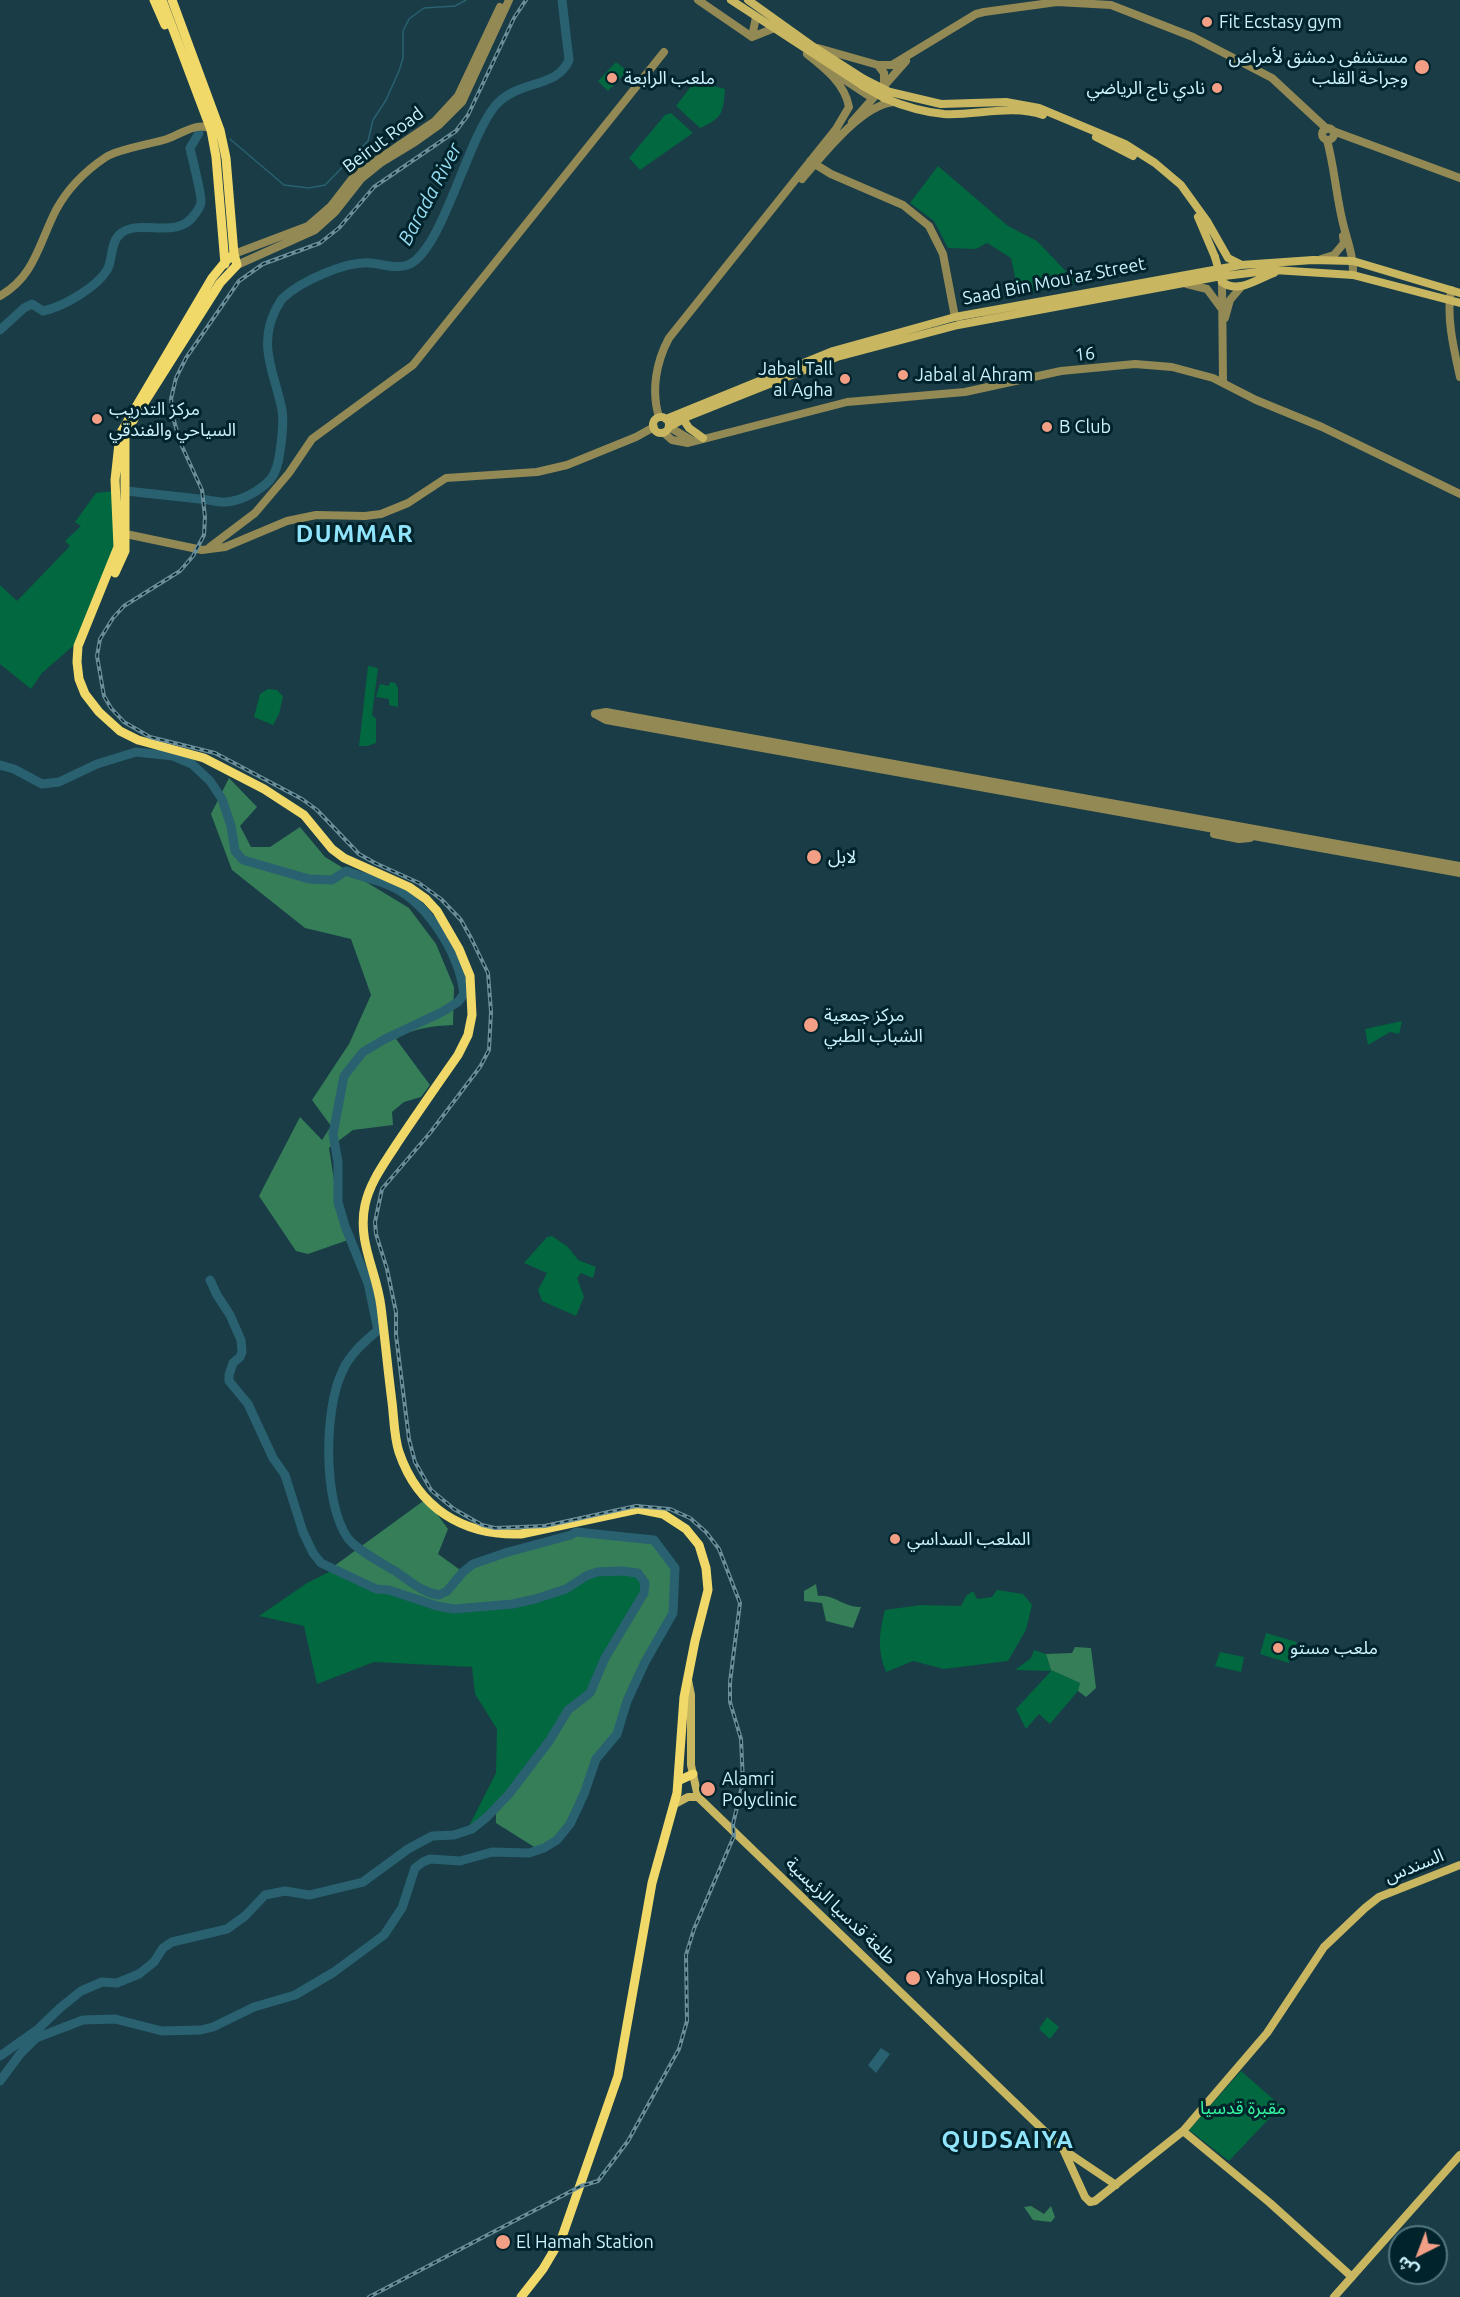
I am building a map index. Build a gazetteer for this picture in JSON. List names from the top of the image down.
{
  "streets": {
    "main road": ["Saad Bin Mou'az Street", "السندس", "طلعة قدسيا الرئيسية"],
    "street": ["Beirut Road", "16"]
  },
  "crossings": [
    ["Saad Bin Mou'az Street", "16"],
    ["السندس", "طلعة قدسيا الرئيسية"]
  ],
  "districts": ["DUMMAR", "QUDSAIYA"],
  "water": ["Barada River"],
  "parks": ["مقبرة قدسيا"],
  "places": [
    "Fit Ecstasy gym",
    "مستشفى دمشق لأمراض وجراحة القلب",
    "ملعب الرابعة",
    "نادي تاج الرياضي",
    "Jabal al Ahram",
    "Jabal Tall al Agha",
    "مركز التدريب السياحي والفندقي",
    "B Club",
    "لابل",
    "مركز جمعية الشباب الطبي",
    "الملعب السداسي",
    "ملعب مستو",
    "Alamri Polyclinic",
    "Yahya Hospital",
    "El Hamah Station"
  ],
  "north": "bottom left"
}
